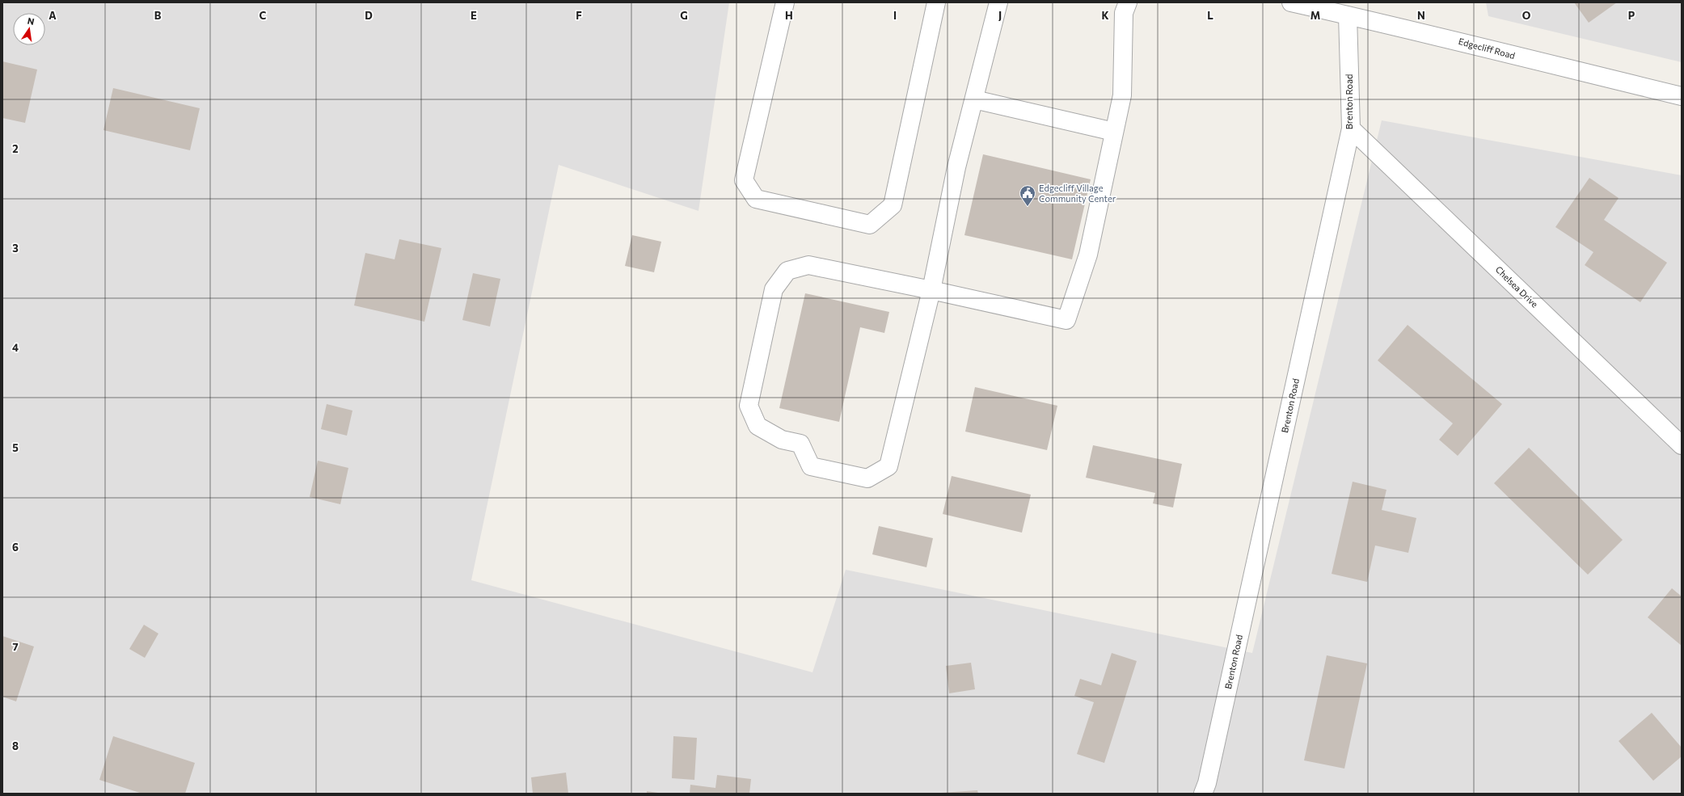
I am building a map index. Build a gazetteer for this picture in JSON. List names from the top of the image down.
{
  "streets": {
    "street": ["Edgecliff Road", "Brenton Road", "Chelsea Drive"]
  },
  "crossings": [
    ["Edgecliff Road", "Brenton Road"],
    ["Brenton Road", "Chelsea Drive"]
  ],
  "places": {
    "public building": ["Edgecliff Village Community Center"]
  },
  "north": "top",
  "grid": {
    "columns": [
      "A",
      "B",
      "C",
      "D",
      "E",
      "F",
      "G",
      "H",
      "I",
      "J",
      "K",
      "L",
      "M",
      "N",
      "O",
      "P"
    ],
    "rows": [
      "2",
      "3",
      "4",
      "5",
      "6",
      "7",
      "8"
    ]
  }
}
